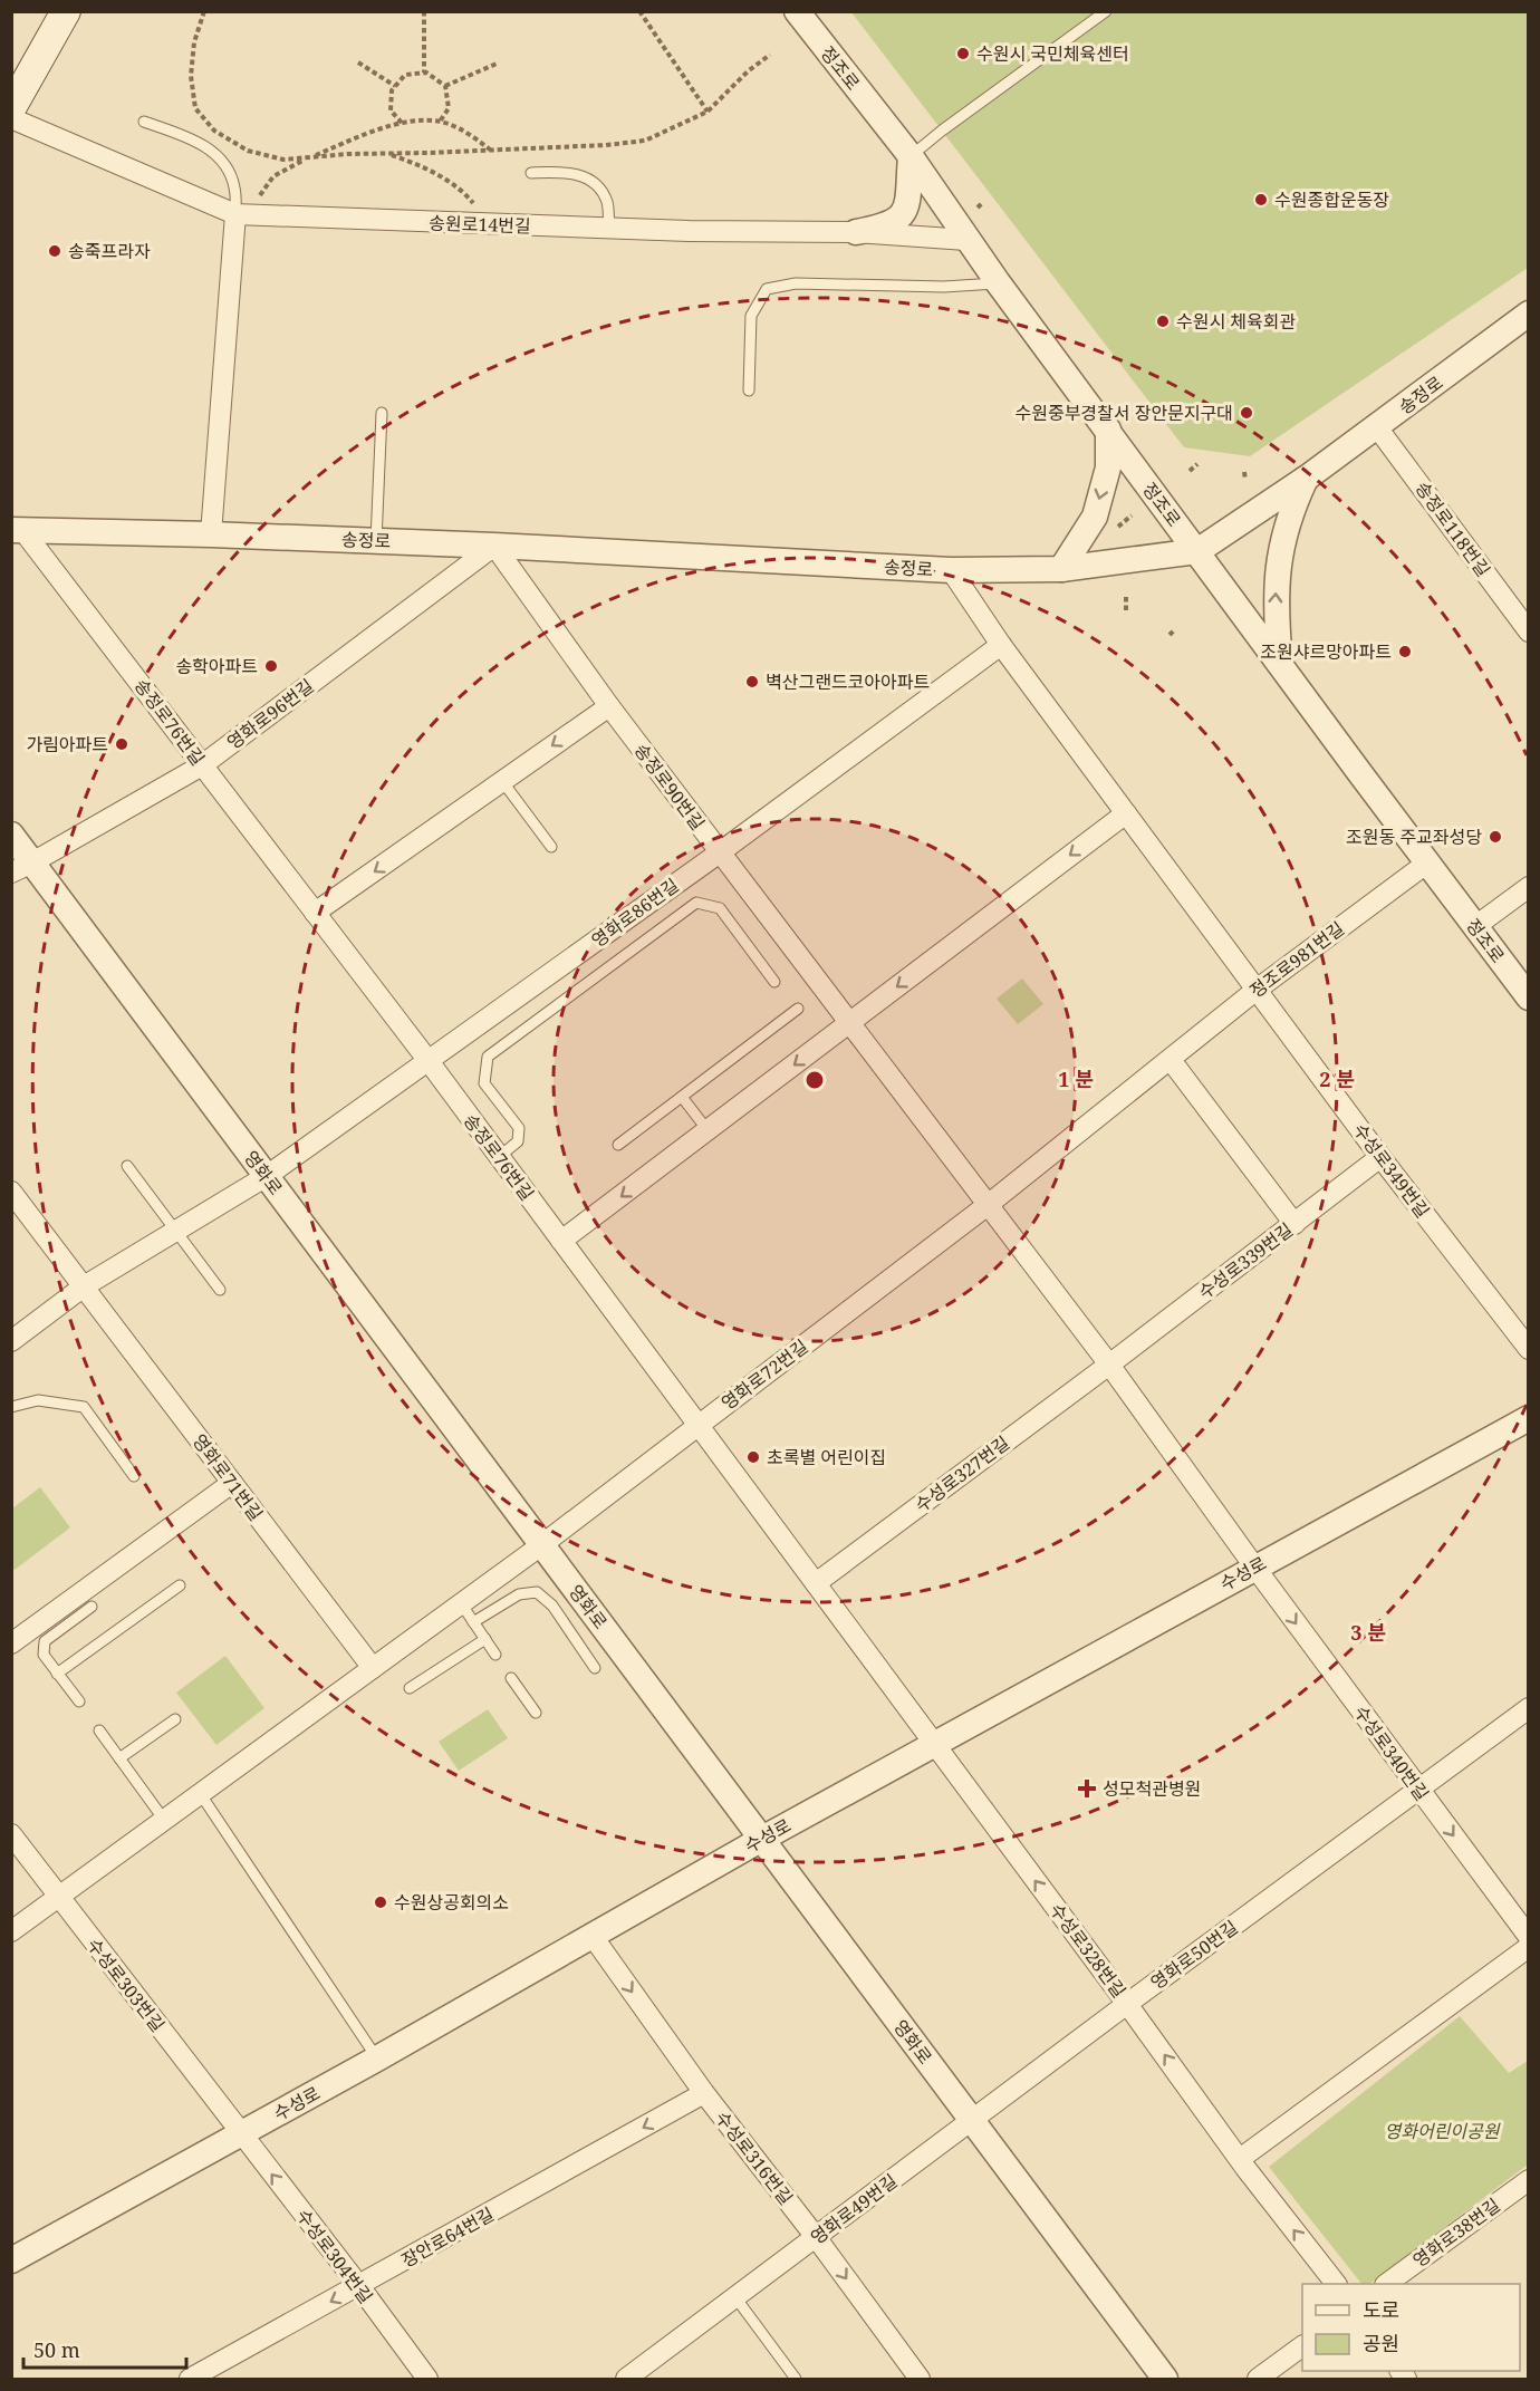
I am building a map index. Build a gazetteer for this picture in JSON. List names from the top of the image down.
{
  "streets": {
    "street": [
      "정조로",
      "송원로14번길",
      "송정로",
      "송정로118번길",
      "영화로96번길",
      "송정로76번길",
      "송정로90번길",
      "영화로86번길",
      "정조로981번길",
      "수성로349번길",
      "영화로",
      "수성로339번길",
      "영화로72번길",
      "수성로327번길",
      "영화로71번길",
      "수성로",
      "수성로340번길",
      "수성로328번길",
      "영화로50번길",
      "수성로303번길",
      "수성로316번길",
      "영화로49번길",
      "영화로38번길",
      "장안로64번길",
      "수성로304번길"
    ]
  },
  "crossings": [
    ["정조로", "송원로14번길"],
    ["정조로", "송정로"],
    ["정조로", "정조로981번길"],
    ["송정로", "송정로118번길"],
    ["송정로", "영화로96번길"],
    ["송정로", "송정로76번길"],
    ["송정로", "송정로90번길"],
    ["송정로", "수성로349번길"],
    ["영화로96번길", "송정로76번길"],
    ["영화로96번길", "송정로90번길"],
    ["영화로96번길", "영화로"],
    ["송정로76번길", "영화로86번길"],
    ["송정로76번길", "영화로72번길"],
    ["송정로90번길", "영화로86번길"],
    ["송정로90번길", "정조로981번길"],
    ["송정로90번길", "영화로72번길"],
    ["영화로86번길", "수성로349번길"],
    ["영화로86번길", "영화로"],
    ["영화로86번길", "영화로71번길"],
    ["정조로981번길", "수성로349번길"],
    ["정조로981번길", "영화로72번길"],
    ["수성로349번길", "수성로339번길"],
    ["영화로", "영화로72번길"],
    ["영화로", "수성로"],
    ["영화로", "영화로50번길"],
    ["영화로", "영화로49번길"],
    ["수성로339번길", "수성로327번길"],
    ["수성로", "수성로340번길"],
    ["수성로", "수성로328번길"],
    ["수성로", "수성로303번길"],
    ["수성로", "수성로316번길"],
    ["수성로", "수성로304번길"],
    ["수성로340번길", "영화로50번길"],
    ["수성로328번길", "영화로50번길"],
    ["영화로50번길", "영화로49번길"],
    ["수성로303번길", "수성로304번길"],
    ["수성로316번길", "영화로49번길"],
    ["수성로316번길", "장안로64번길"],
    ["장안로64번길", "수성로304번길"]
  ],
  "one_way": [
    "수성로340번길",
    "수성로328번길",
    "수성로316번길",
    "장안로64번길",
    "수성로304번길"
  ],
  "parks": ["영화어린이공원"],
  "places": {
    "other": [
      "수원시 국민체육센터",
      "수원종합운동장",
      "송죽프라자",
      "수원시 체육회관",
      "수원중부경찰서 장안문지구대",
      "조원샤르망아파트",
      "송학아파트",
      "벽산그랜드코아아파트",
      "가림아파트",
      "조원동 주교좌성당",
      "초록별 어린이집",
      "수원상공회의소"
    ],
    "health": ["성모척관병원"]
  },
  "legend": ["도로", "공원"],
  "scale_bar": "50 m",
  "rings": ["1 분", "2 분", "3 분"]
}
